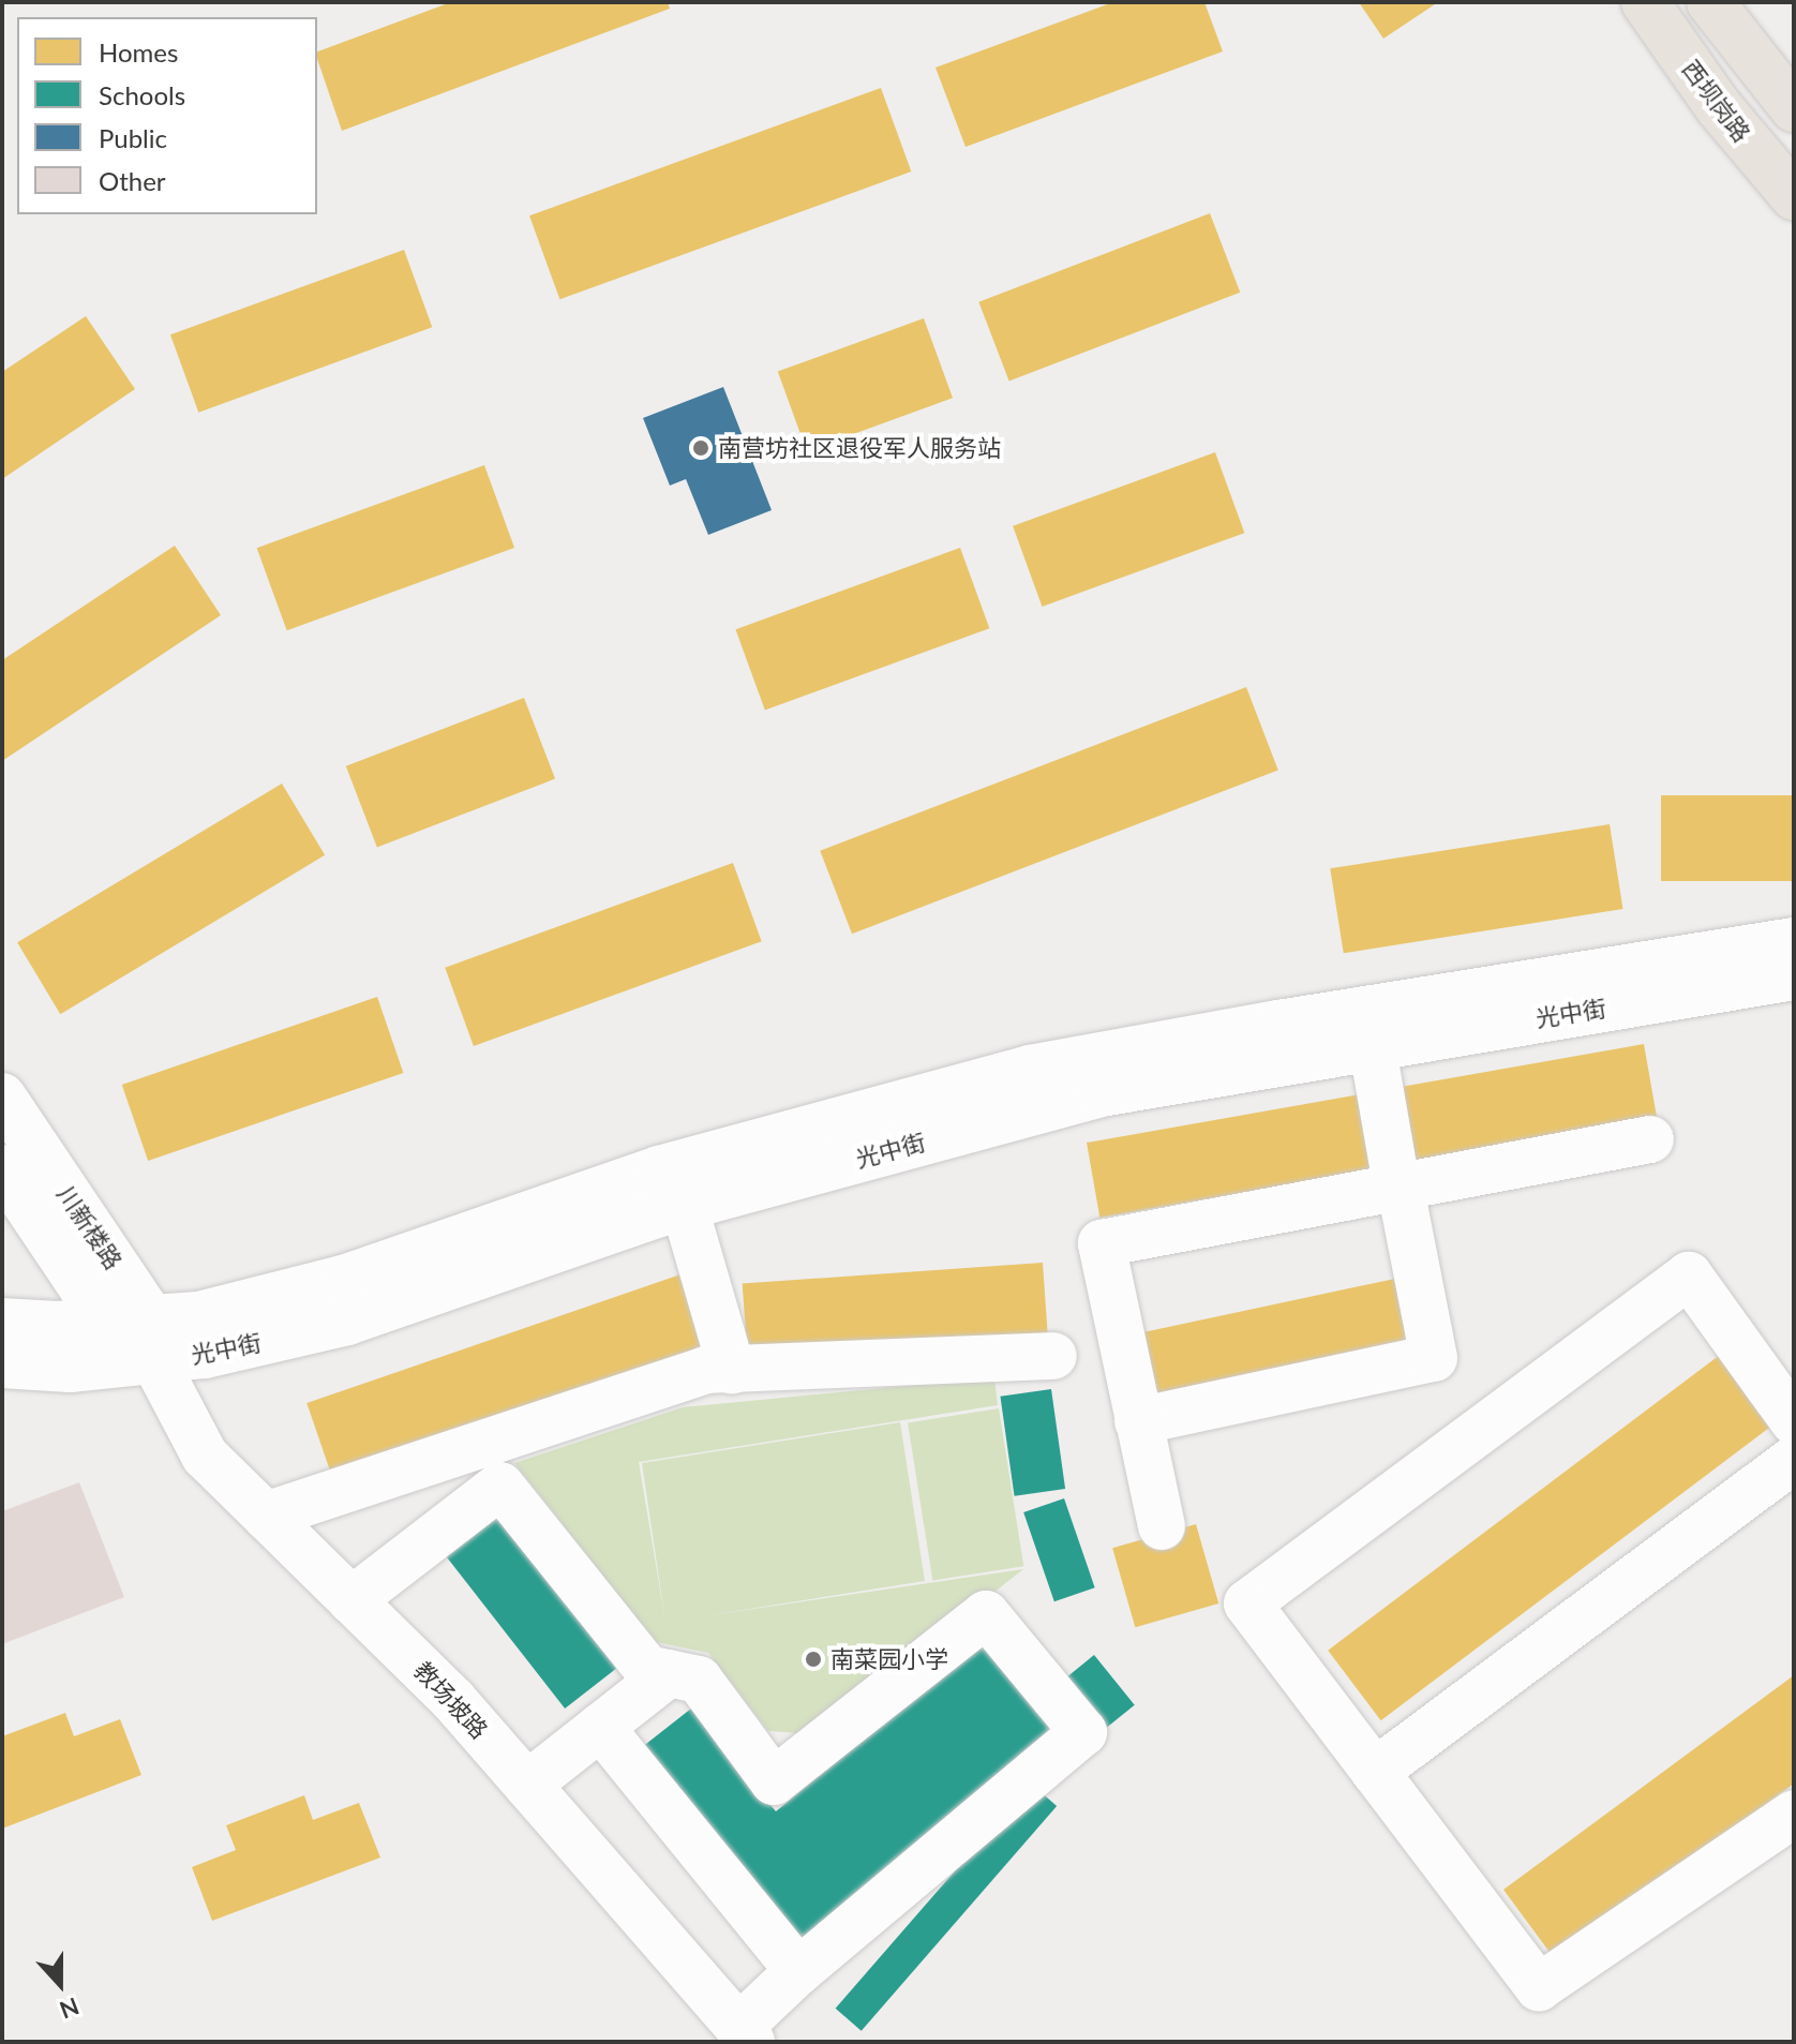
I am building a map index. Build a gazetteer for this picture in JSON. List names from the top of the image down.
{
  "streets": {
    "main road": ["西坝岗路"],
    "street": ["光中街", "川新楼路", "教场坡路"]
  },
  "crossings": [
    ["光中街", "川新楼路"],
    ["光中街", "教场坡路"],
    ["川新楼路", "教场坡路"]
  ],
  "places": ["南营坊社区退役军人服务站", "南菜园小学"],
  "legend": [
    "Homes",
    "Schools",
    "Public",
    "Other"
  ],
  "north": "bottom"
}
